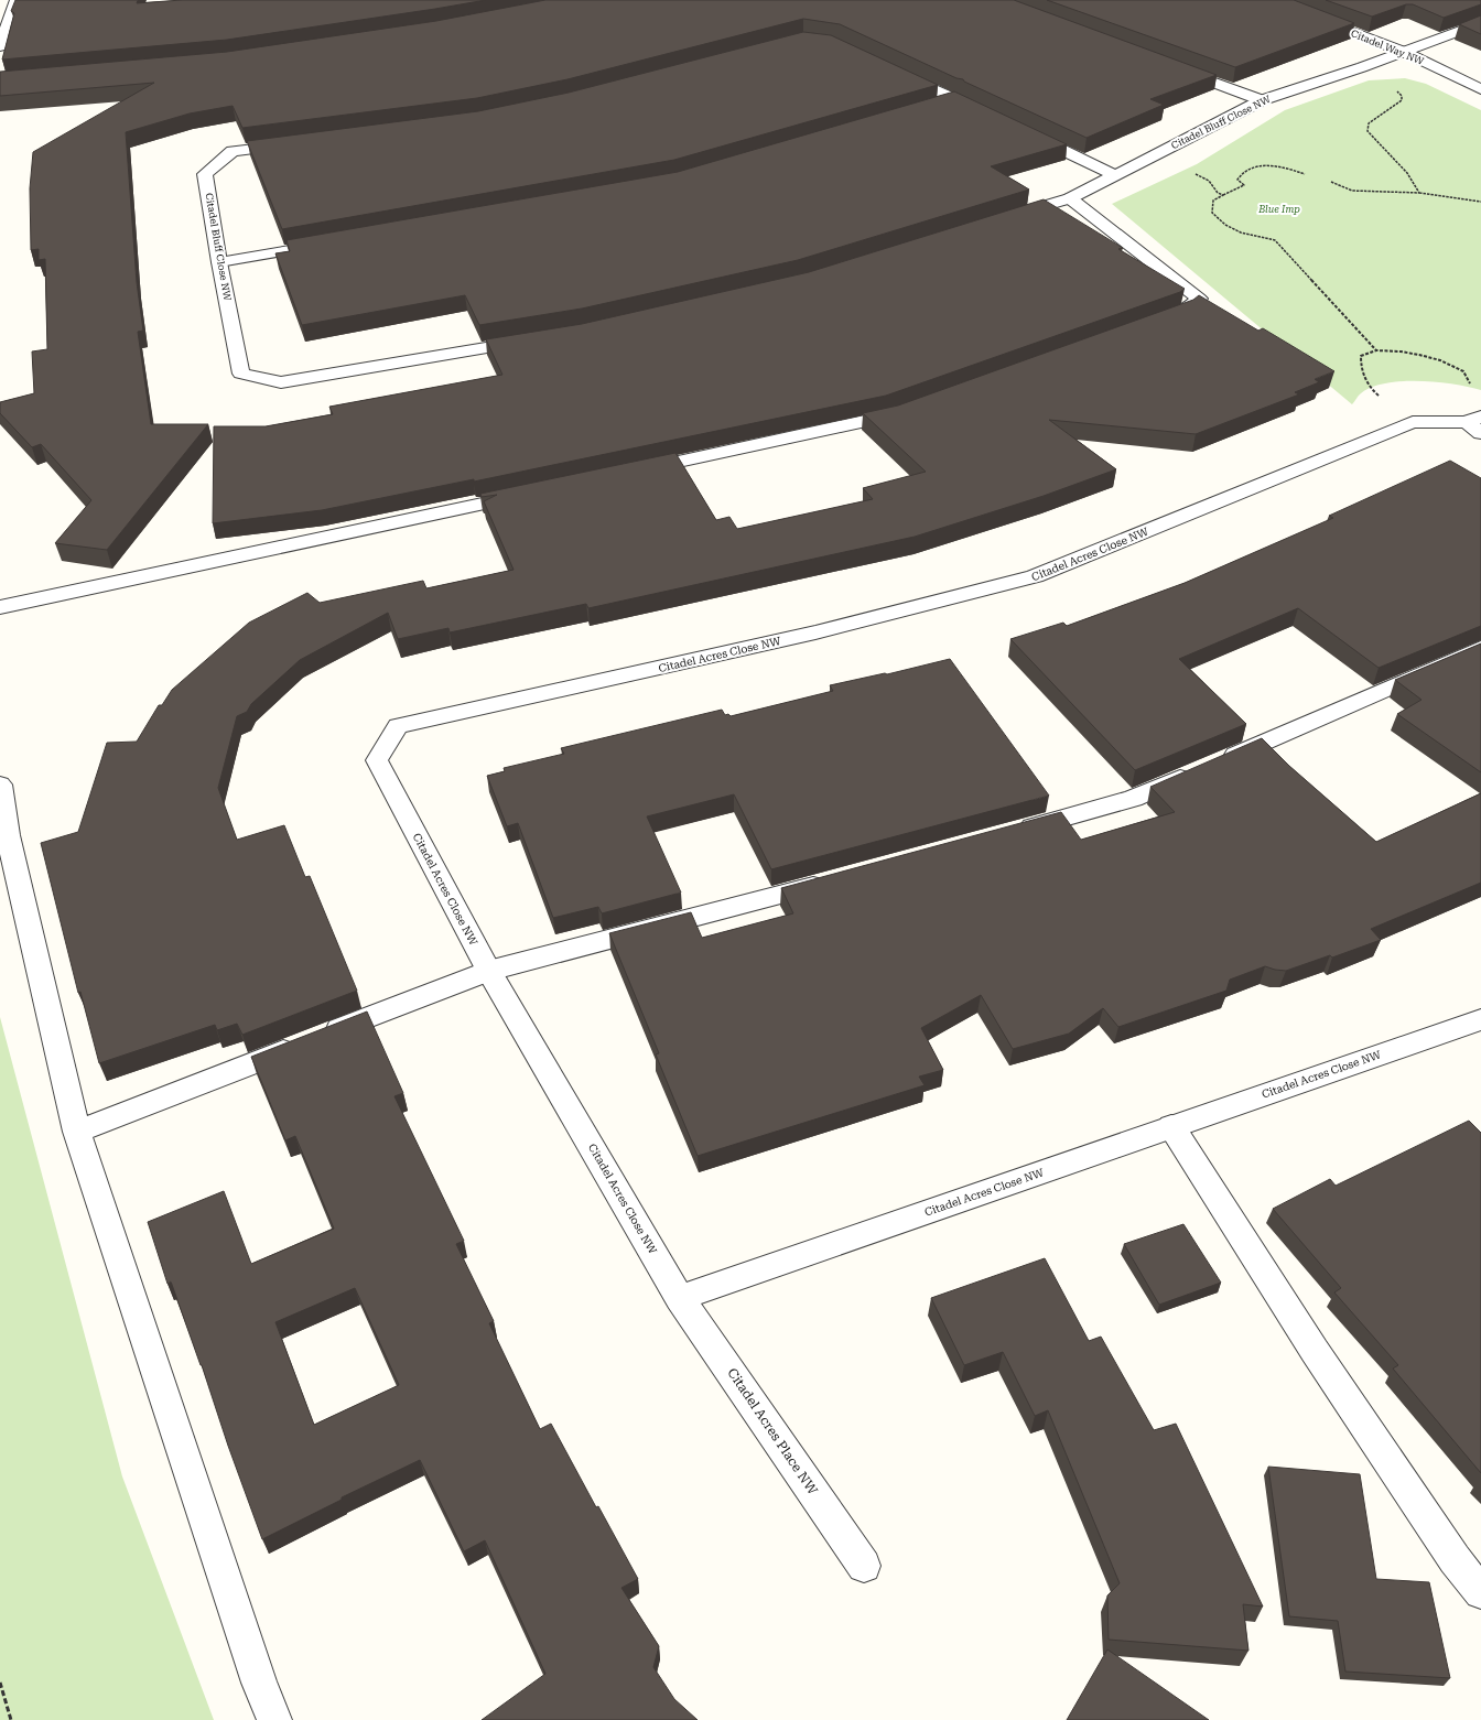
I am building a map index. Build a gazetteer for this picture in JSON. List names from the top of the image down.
{
  "streets": {
    "street": [
      "Citadel Way NW",
      "Citadel Bluff Close NW",
      "Citadel Acres Close NW",
      "Citadel Acres Place NW"
    ]
  },
  "crossings": [
    ["Citadel Way NW", "Citadel Bluff Close NW"],
    ["Citadel Acres Close NW", "Citadel Acres Place NW"]
  ],
  "parks": ["Blue Imp"]
}
